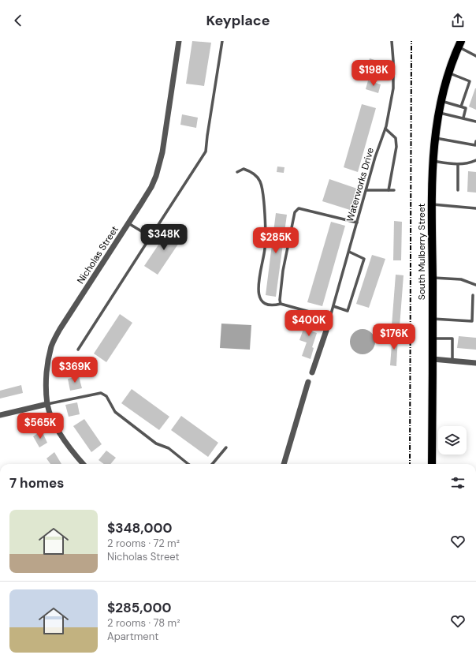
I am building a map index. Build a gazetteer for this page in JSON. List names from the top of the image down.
{
  "streets": {
    "main road": ["South Mulberry Street"],
    "street": ["Nicholas Street"],
    "lane": ["Waterworks Drive"]
  },
  "page": {
    "header": "Keyplace",
    "price": [
      "$198K",
      "$348K",
      "$285K",
      "$400K",
      "$176K",
      "$369K",
      "$565K"
    ],
    "heading": "7 homes",
    "list": [
      {
        "name": "$348,000",
        "note": "2 rooms · 72 m² · Nicholas Street"
      },
      {
        "name": "$285,000",
        "note": "2 rooms · 78 m² · Apartment"
      }
    ]
  }
}
